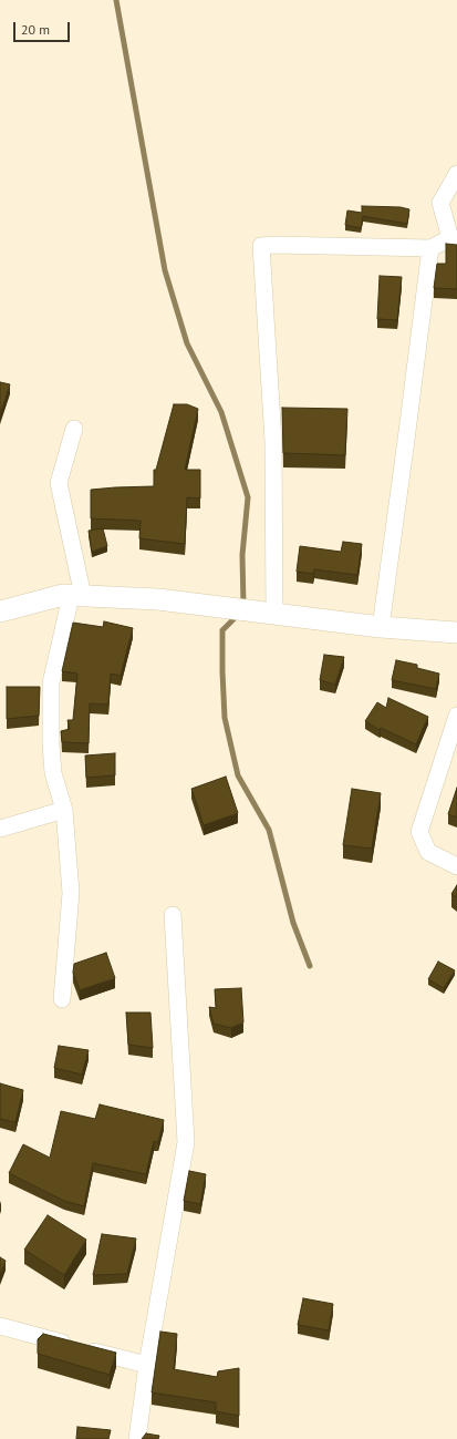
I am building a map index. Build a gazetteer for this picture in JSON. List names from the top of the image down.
{
  "scale_bar": "20 m"
}
